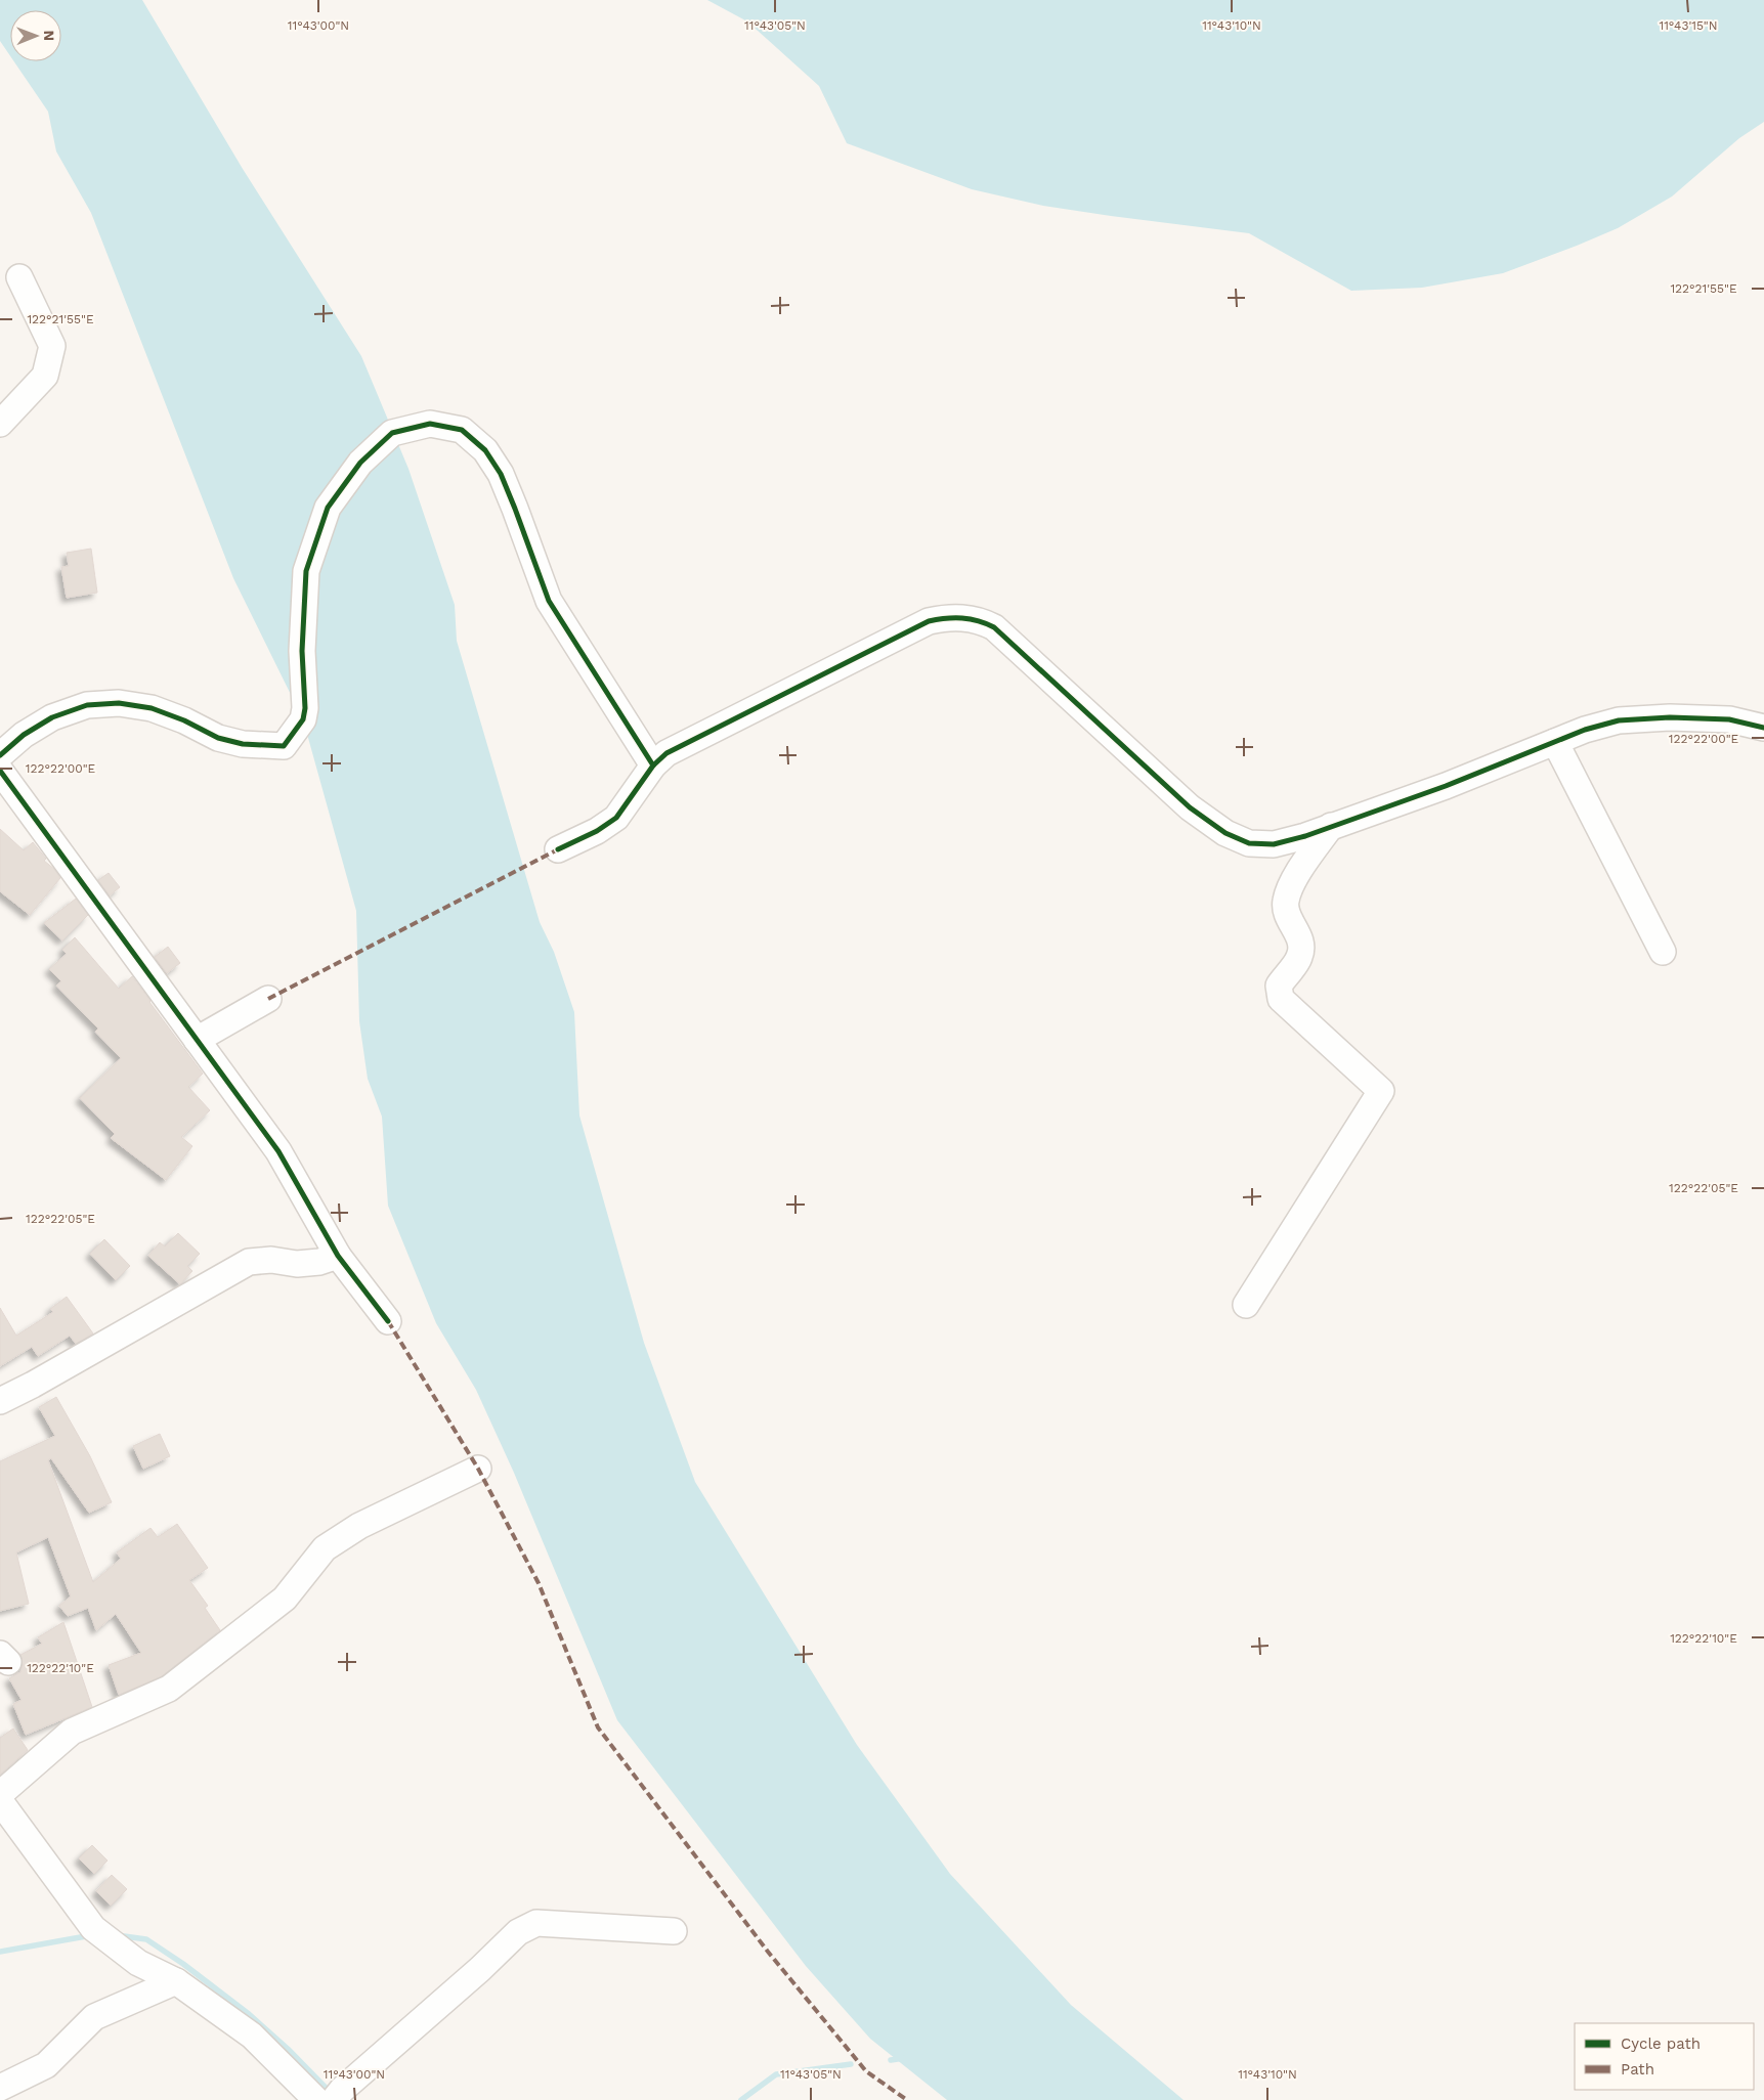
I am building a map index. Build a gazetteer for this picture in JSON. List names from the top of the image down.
{
  "legend": ["Cycle path", "Path"],
  "north": "right",
  "coordinates": [
    "11°43'00\"N",
    "11°43'05\"N",
    "11°43'10\"N",
    "11°43'15\"N",
    "122°21'55\"E",
    "122°22'00\"E",
    "122°22'05\"E",
    "122°22'10\"E"
  ]
}
